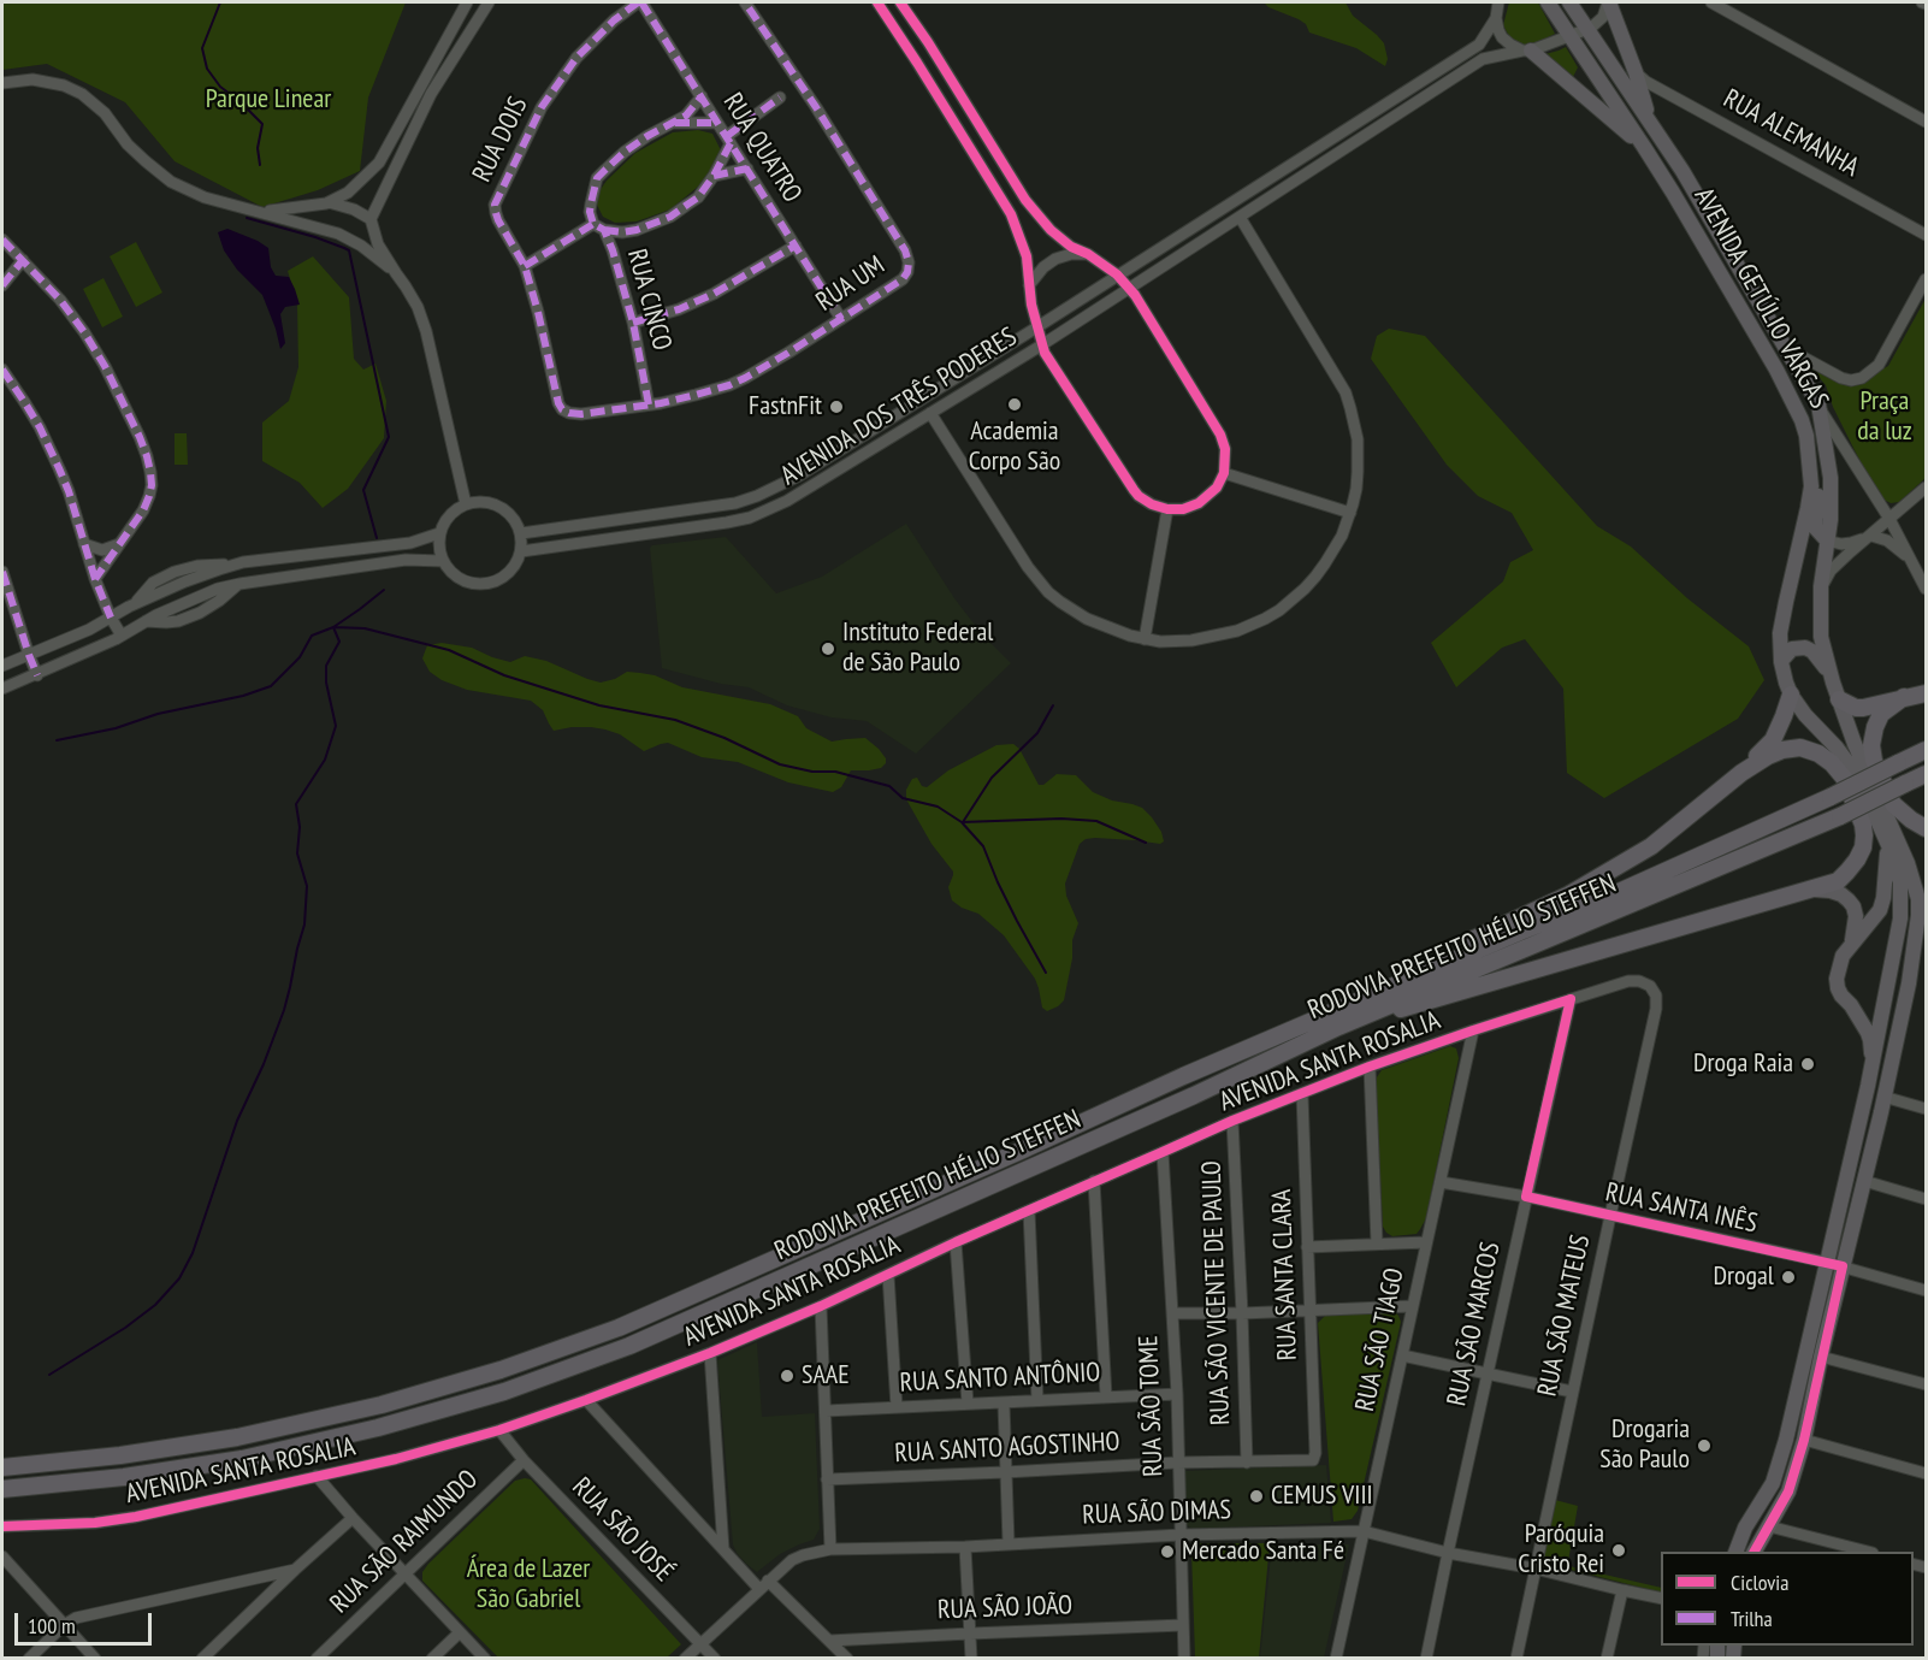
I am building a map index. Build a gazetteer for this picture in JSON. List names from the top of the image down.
{
  "streets": {
    "highway": ["RODOVIA PREFEITO HÉLIO STEFFEN"],
    "main road": ["AVENIDA GETÚLIO VARGAS"],
    "street": [
      "RUA ALEMANHA",
      "RUA DOIS",
      "RUA QUATRO",
      "RUA UM",
      "RUA CINCO",
      "AVENIDA DOS TRÊS PODERES",
      "AVENIDA SANTA ROSALIA",
      "RUA SANTA INÊS",
      "RUA SANTA CLARA",
      "RUA SÃO VICENTE DE PAULO",
      "RUA SÃO MATEUS",
      "RUA SÃO MARCOS",
      "RUA SÃO TIAGO",
      "RUA SANTO ANTÔNIO",
      "RUA SÃO TOME",
      "RUA SANTO AGOSTINHO",
      "RUA SÃO DIMAS",
      "RUA SÃO JOSÉ",
      "RUA SÃO RAIMUNDO",
      "RUA SÃO JOÃO"
    ]
  },
  "crossings": [
    ["RUA DOIS", "RUA QUATRO"],
    ["RUA DOIS", "RUA UM"],
    ["RUA QUATRO", "RUA UM"],
    ["RUA QUATRO", "RUA CINCO"],
    ["RUA UM", "RUA CINCO"],
    ["AVENIDA GETÚLIO VARGAS", "AVENIDA DOS TRÊS PODERES"],
    ["AVENIDA GETÚLIO VARGAS", "RUA SANTA INÊS"],
    ["AVENIDA SANTA ROSALIA", "RUA SANTA CLARA"],
    ["AVENIDA SANTA ROSALIA", "RUA SÃO VICENTE DE PAULO"],
    ["AVENIDA SANTA ROSALIA", "RUA SÃO MATEUS"],
    ["AVENIDA SANTA ROSALIA", "RUA SÃO MARCOS"],
    ["AVENIDA SANTA ROSALIA", "RUA SÃO TIAGO"],
    ["AVENIDA SANTA ROSALIA", "RUA SÃO TOME"],
    ["AVENIDA SANTA ROSALIA", "RUA SÃO JOSÉ"],
    ["RUA SANTA INÊS", "RUA SÃO MATEUS"],
    ["RUA SANTA INÊS", "RUA SÃO MARCOS"],
    ["RUA SANTA INÊS", "RUA SÃO TIAGO"],
    ["RUA SANTA CLARA", "RUA SANTO AGOSTINHO"],
    ["RUA SÃO VICENTE DE PAULO", "RUA SANTO AGOSTINHO"],
    ["RUA SÃO MATEUS", "RUA SÃO DIMAS"],
    ["RUA SÃO MARCOS", "RUA SÃO DIMAS"],
    ["RUA SÃO TIAGO", "RUA SÃO DIMAS"],
    ["RUA SANTO ANTÔNIO", "RUA SÃO TOME"],
    ["RUA SÃO TOME", "RUA SANTO AGOSTINHO"],
    ["RUA SÃO TOME", "RUA SÃO DIMAS"],
    ["RUA SÃO TOME", "RUA SÃO JOÃO"],
    ["RUA SÃO DIMAS", "RUA SÃO JOSÉ"],
    ["RUA SÃO JOSÉ", "RUA SÃO RAIMUNDO"]
  ],
  "parks": ["Parque Linear", "Praça da luz", "Área de Lazer São Gabriel"],
  "places": [
    "Academia Corpo São",
    "FastnFit",
    "Instituto Federal de São Paulo",
    "Droga Raia",
    "Drogal",
    "SAAE",
    "Drogaria São Paulo",
    "CEMUS VIII",
    "Paróquia Cristo Rei",
    "Mercado Santa Fé"
  ],
  "legend": ["Ciclovia", "Trilha"],
  "scale_bar": "100 m"
}
